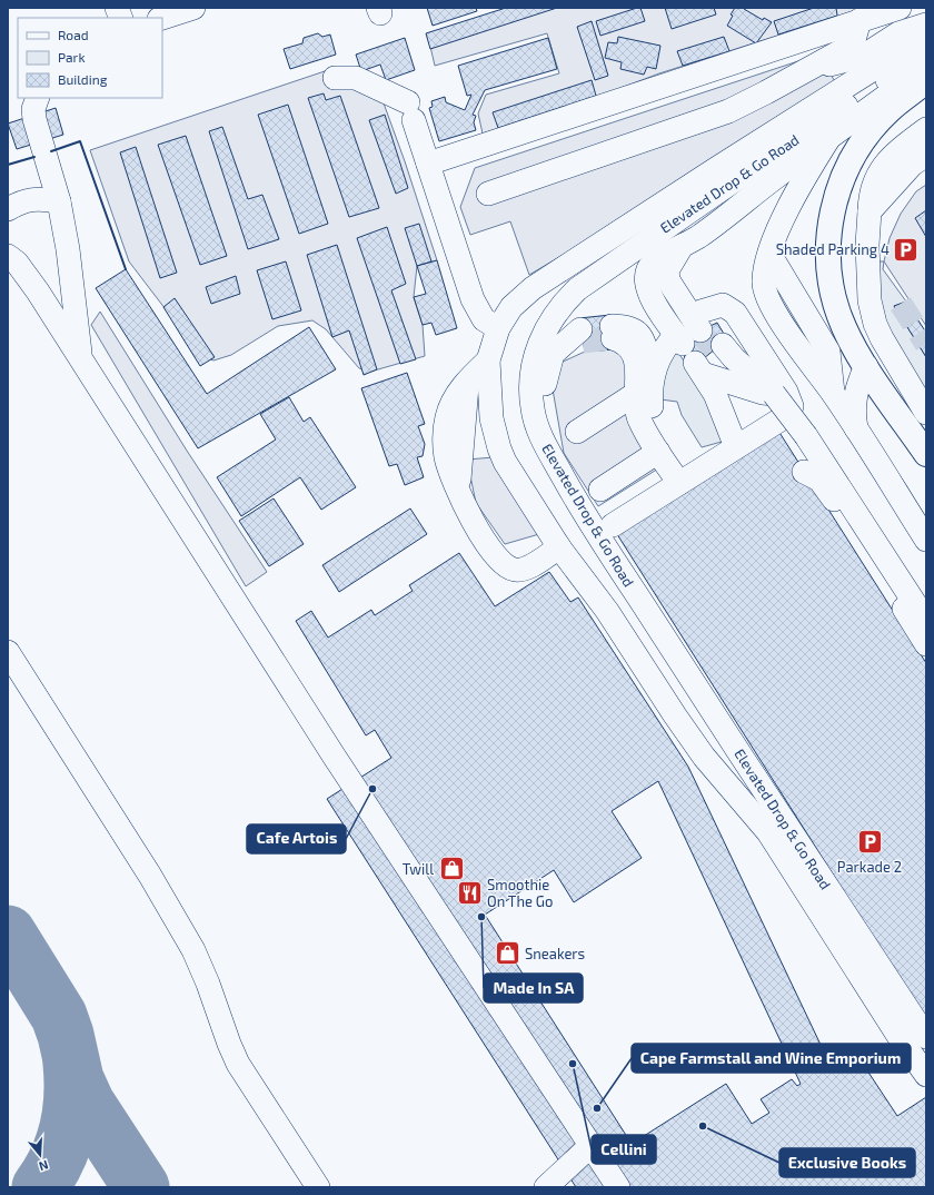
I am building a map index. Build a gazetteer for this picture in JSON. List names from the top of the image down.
{
  "streets": {
    "street": ["Elevated Drop & Go Road"]
  },
  "places": {
    "parking": ["Shaded Parking 4", "Parkade 2"],
    "other": [
      "Cafe Artois",
      "Made In SA",
      "Cellini",
      "Cape Farmstall and Wine Emporium",
      "Exclusive Books"
    ],
    "shop": ["Twill", "Sneakers"],
    "restaurant": ["Smoothie On The Go"]
  },
  "legend": ["Road", "Park", "Building"],
  "north": "bottom"
}
